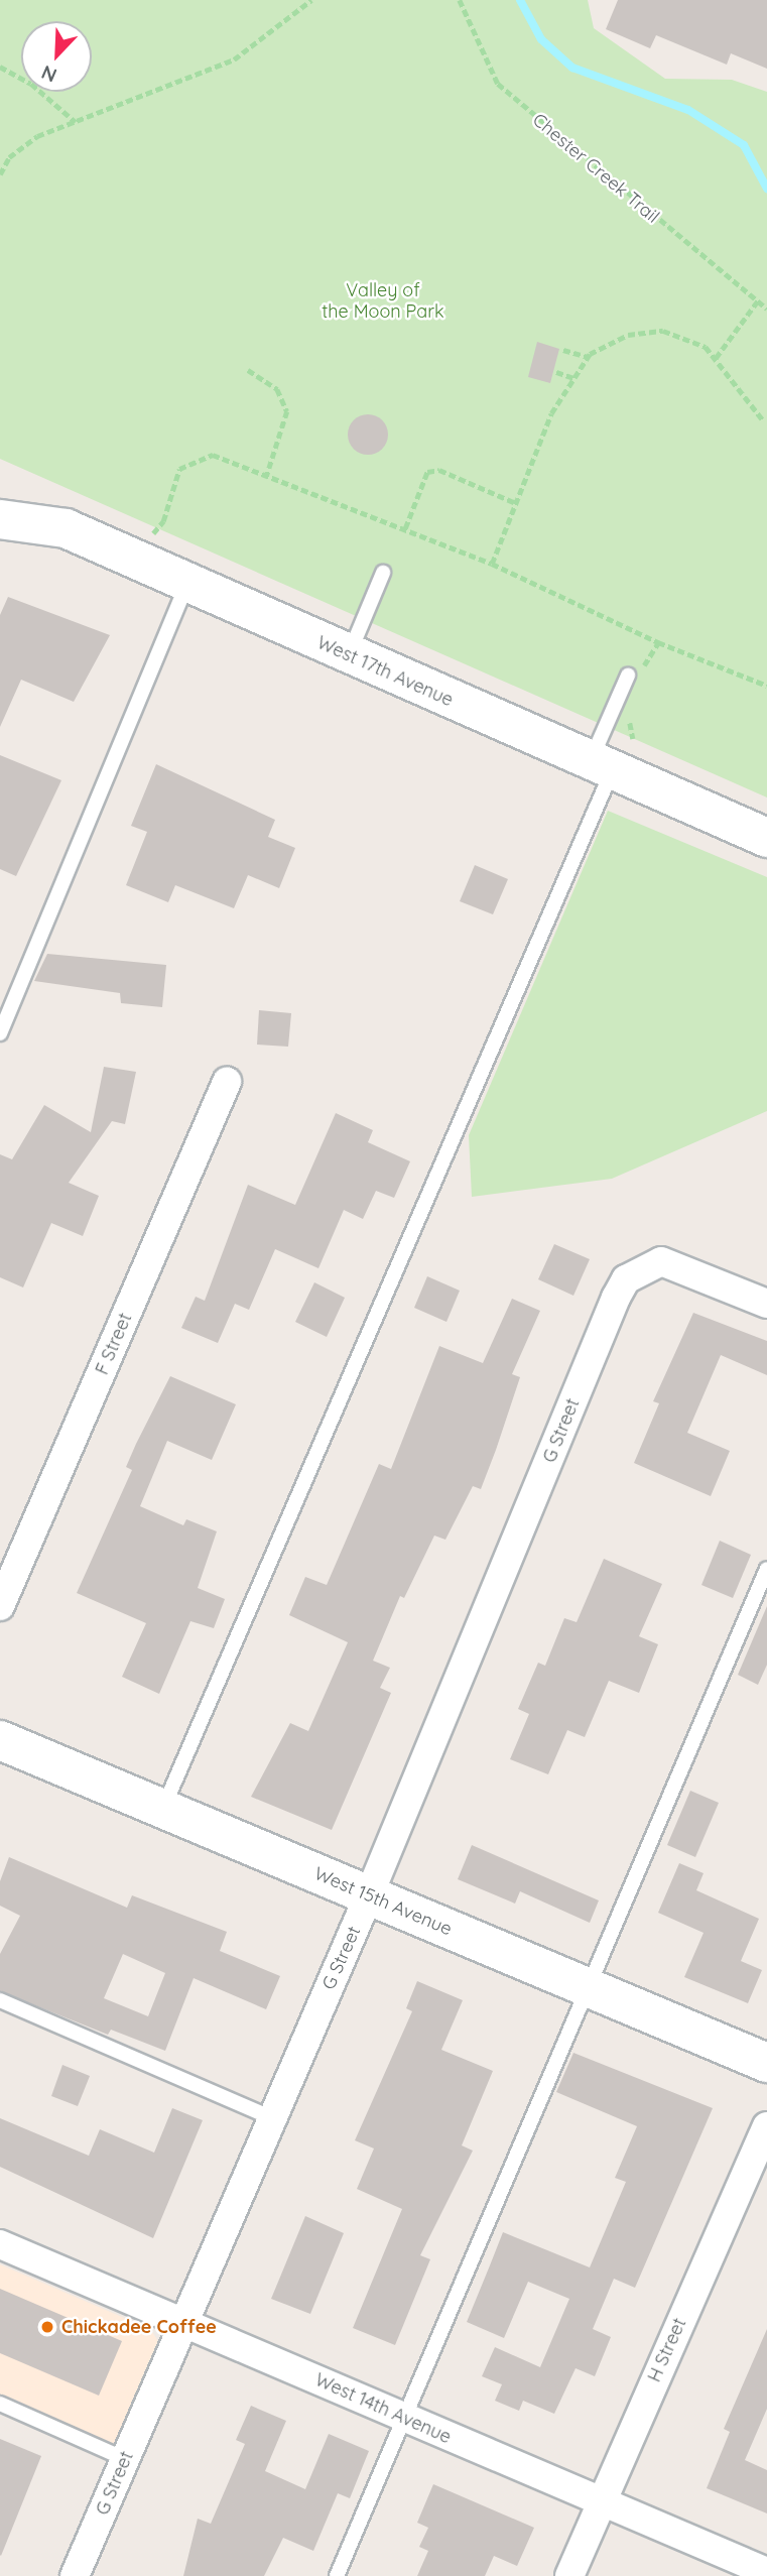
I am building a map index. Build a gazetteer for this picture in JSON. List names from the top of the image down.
{
  "streets": {
    "main road": ["West 17th Avenue", "West 15th Avenue"],
    "street": [
      "F Street",
      "G Street",
      "H Street",
      "West 14th Avenue"
    ],
    "path": ["Chester Creek Trail"]
  },
  "crossings": [
    ["G Street", "West 15th Avenue"],
    ["G Street", "West 14th Avenue"],
    ["H Street", "West 14th Avenue"]
  ],
  "parks": ["Valley of the Moon Park"],
  "places": ["Chickadee Coffee"],
  "north": "bottom left"
}
